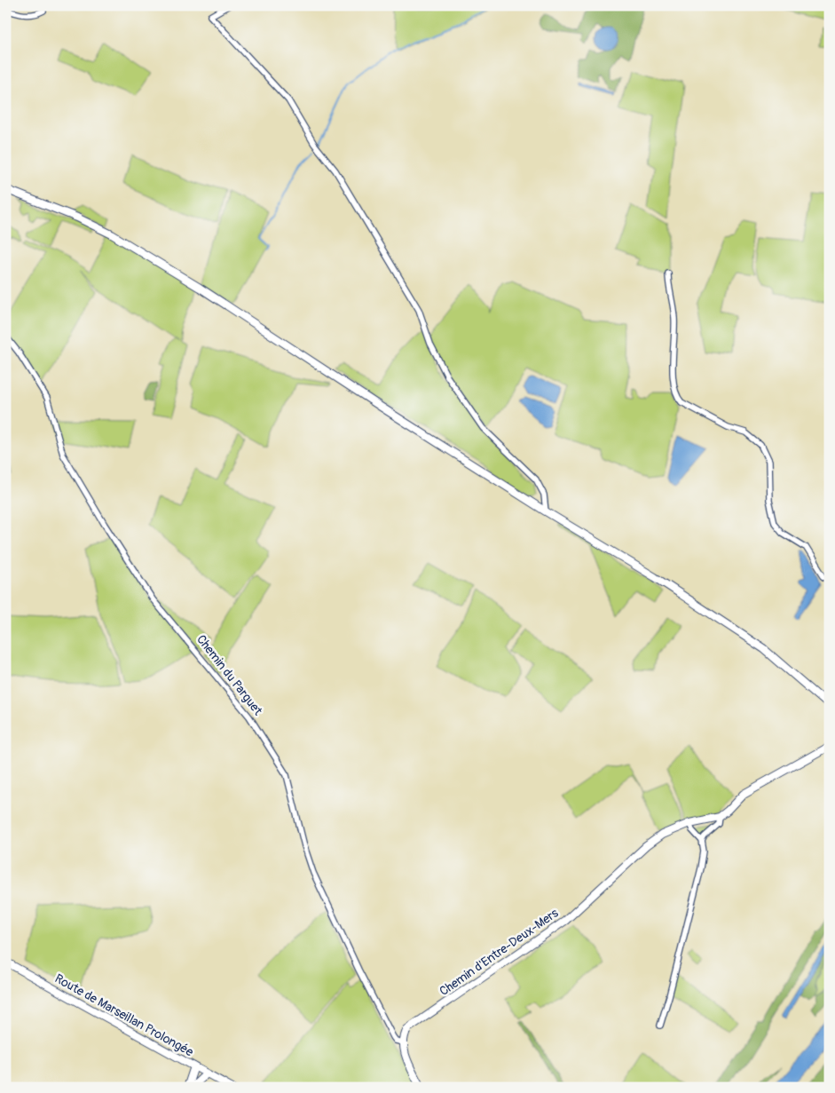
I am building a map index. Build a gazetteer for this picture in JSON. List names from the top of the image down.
{
  "streets": {
    "street": ["Chemin du Parguet", "Chemin d'Entre-Deux-Mers", "Route de Marseillan Prolongée"]
  },
  "crossings": [
    ["Chemin du Parguet", "Chemin d'Entre-Deux-Mers"]
  ]
}
